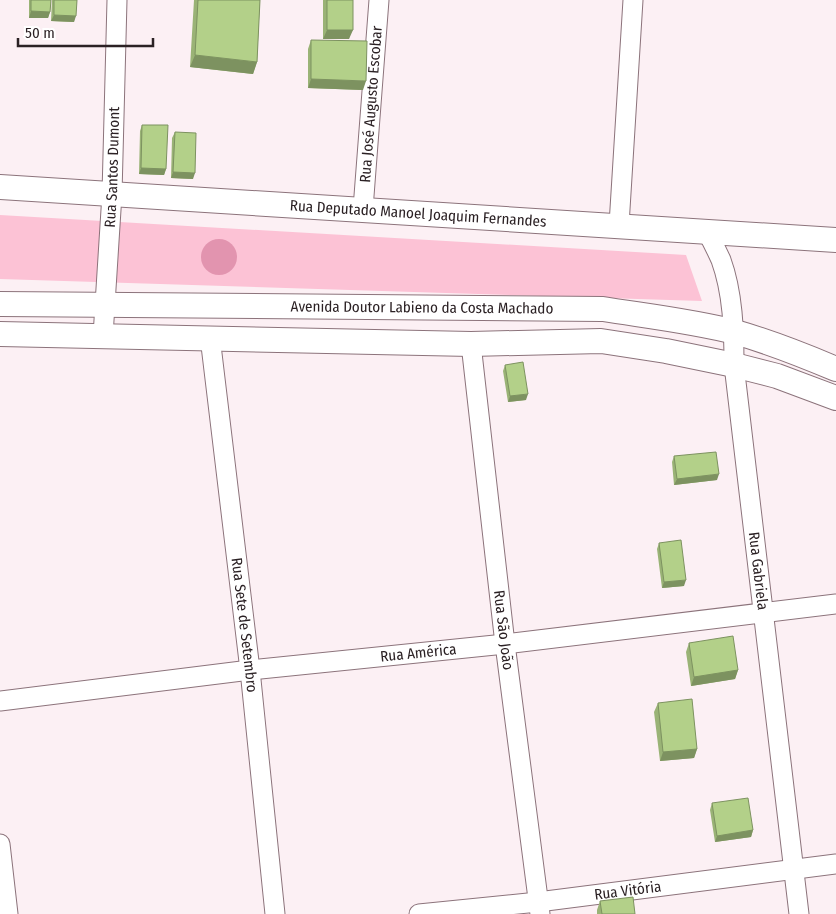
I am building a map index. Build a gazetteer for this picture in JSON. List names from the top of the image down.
{
  "streets": {
    "main road": ["Rua Deputado Manoel Joaquim Fernandes", "Avenida Doutor Labieno da Costa Machado"],
    "street": [
      "Rua José Augusto Escobar",
      "Rua Santos Dumont",
      "Rua Gabriela",
      "Rua Sete de Setembro",
      "Rua São João",
      "Rua América",
      "Rua Vitória"
    ]
  },
  "crossings": [
    ["Rua José Augusto Escobar", "Rua Deputado Manoel Joaquim Fernandes"],
    ["Rua Santos Dumont", "Rua Deputado Manoel Joaquim Fernandes"],
    ["Rua Santos Dumont", "Avenida Doutor Labieno da Costa Machado"],
    ["Rua Deputado Manoel Joaquim Fernandes", "Rua Gabriela"],
    ["Avenida Doutor Labieno da Costa Machado", "Rua Gabriela"],
    ["Avenida Doutor Labieno da Costa Machado", "Rua Sete de Setembro"],
    ["Avenida Doutor Labieno da Costa Machado", "Rua São João"],
    ["Rua Gabriela", "Rua América"],
    ["Rua Gabriela", "Rua Vitória"],
    ["Rua Sete de Setembro", "Rua América"],
    ["Rua São João", "Rua América"],
    ["Rua São João", "Rua Vitória"]
  ],
  "scale_bar": "50 m"
}
